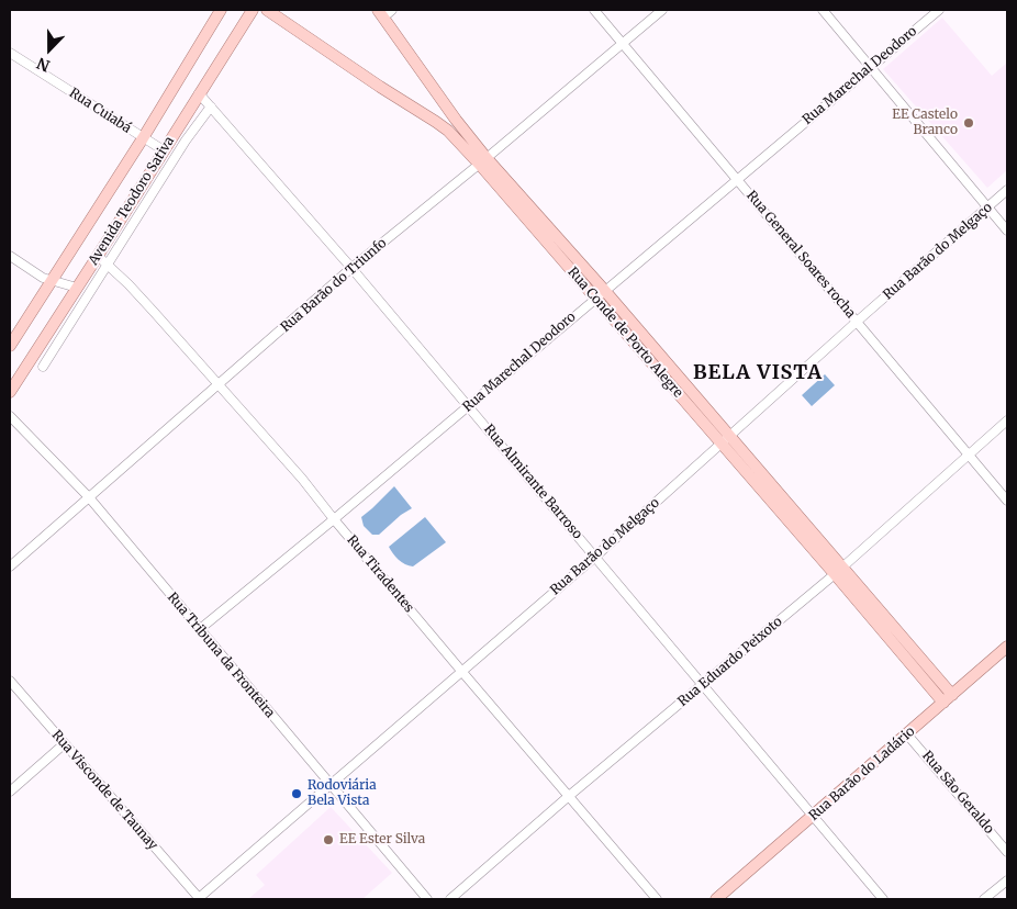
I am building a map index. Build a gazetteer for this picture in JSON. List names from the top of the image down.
{
  "streets": {
    "main road": ["Avenida Teodoro Sativa", "Rua Conde de Porto Alegre", "Rua Barão do Ladário"],
    "street": [
      "Rua Marechal Deodoro",
      "Rua Cuiabá",
      "Rua Barão do Melgaço",
      "Rua General Soares rocha",
      "Rua Barão do Triunfo",
      "Rua Almirante Barroso",
      "Rua Tiradentes",
      "Rua Tribuna da Fronteira",
      "Rua Eduardo Peixoto",
      "Rua Visconde de Taunay",
      "Rua São Geraldo"
    ]
  },
  "crossings": [
    ["Rua Marechal Deodoro", "Rua General Soares rocha"],
    ["Rua Marechal Deodoro", "Rua Conde de Porto Alegre"],
    ["Rua Marechal Deodoro", "Rua Almirante Barroso"],
    ["Rua Marechal Deodoro", "Rua Tiradentes"],
    ["Rua Marechal Deodoro", "Rua Tribuna da Fronteira"],
    ["Rua Cuiabá", "Avenida Teodoro Sativa"],
    ["Avenida Teodoro Sativa", "Rua Almirante Barroso"],
    ["Avenida Teodoro Sativa", "Rua Tiradentes"],
    ["Rua Barão do Melgaço", "Rua General Soares rocha"],
    ["Rua Barão do Melgaço", "Rua Conde de Porto Alegre"],
    ["Rua Barão do Melgaço", "Rua Almirante Barroso"],
    ["Rua Barão do Melgaço", "Rua Tiradentes"],
    ["Rua Barão do Melgaço", "Rua Tribuna da Fronteira"],
    ["Rua Barão do Melgaço", "Rua Visconde de Taunay"],
    ["Rua General Soares rocha", "Rua Barão do Triunfo"],
    ["Rua General Soares rocha", "Rua Eduardo Peixoto"],
    ["Rua Barão do Triunfo", "Rua Conde de Porto Alegre"],
    ["Rua Barão do Triunfo", "Rua Almirante Barroso"],
    ["Rua Barão do Triunfo", "Rua Tiradentes"],
    ["Rua Barão do Triunfo", "Rua Tribuna da Fronteira"],
    ["Rua Conde de Porto Alegre", "Rua Eduardo Peixoto"],
    ["Rua Conde de Porto Alegre", "Rua Barão do Ladário"],
    ["Rua Almirante Barroso", "Rua Eduardo Peixoto"],
    ["Rua Almirante Barroso", "Rua Barão do Ladário"],
    ["Rua Tiradentes", "Rua Eduardo Peixoto"],
    ["Rua Barão do Ladário", "Rua São Geraldo"]
  ],
  "districts": ["BELA VISTA"],
  "places": ["EE Castelo Branco", "Rodoviária Bela Vista", "EE Ester Silva"],
  "north": "bottom"
}
